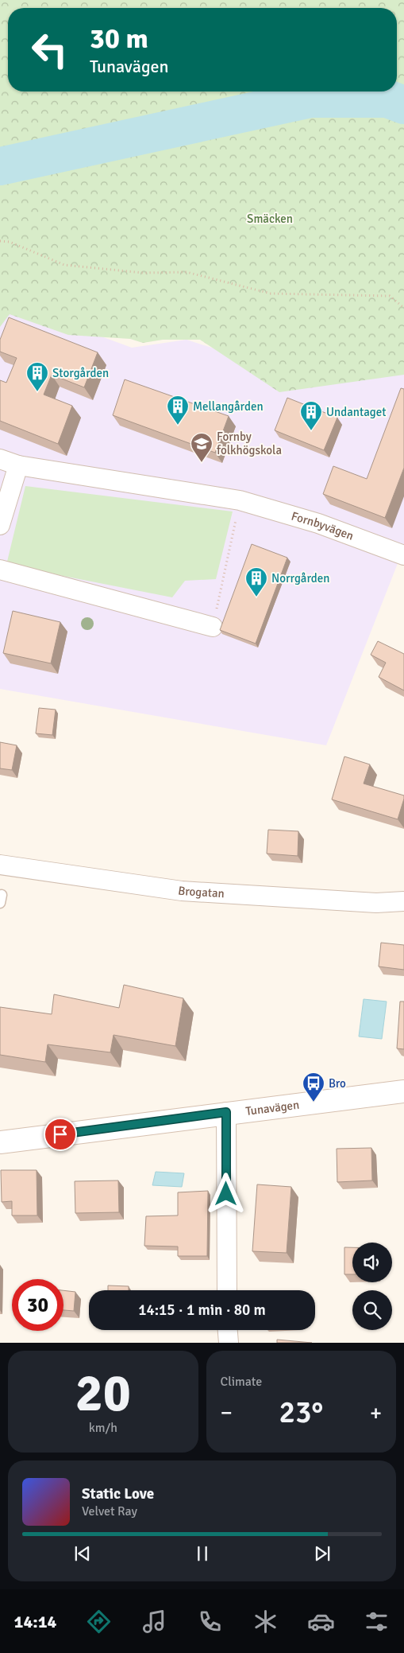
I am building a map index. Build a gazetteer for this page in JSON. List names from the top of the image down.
{
  "streets": {
    "street": ["Fornbyvägen", "Brogatan", "Tunavägen"]
  },
  "parks": ["Smäcken"],
  "places": {
    "building": [
      "Storgården",
      "Mellangården",
      "Undantaget",
      "Norrgården"
    ],
    "school or university": ["Fornby folkhögskola"],
    "bus stop": ["Bro"]
  },
  "page": {
    "turn": ["30 m", "Tunavägen"],
    "limit": "30",
    "trip": "14:15 · 1 min · 80 m",
    "tile": [
      ["20", "km/h"],
      "Climate"
    ],
    "heat": ["−", "23°", "+"],
    "song": ["Static Love", "Velvet Ray"],
    "tabs": "14:14"
  }
}
